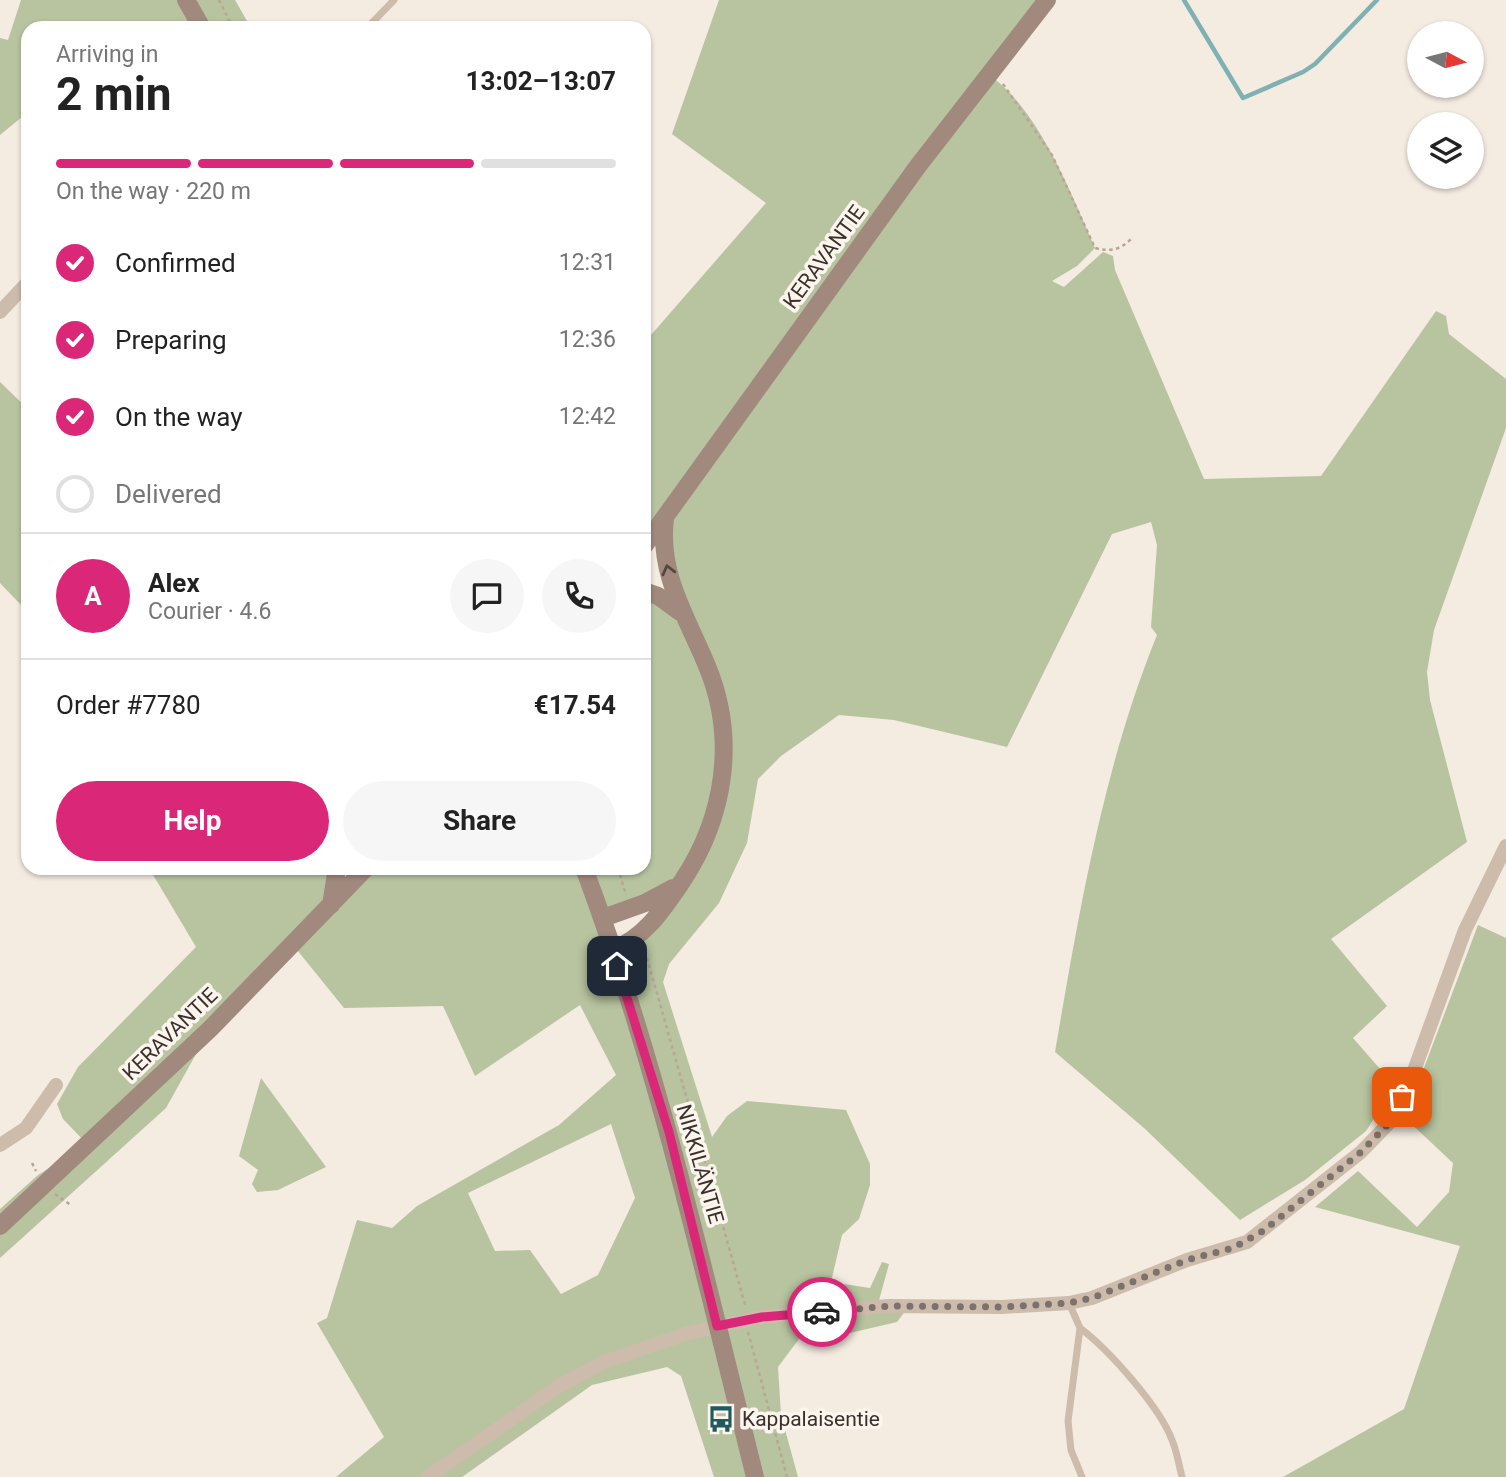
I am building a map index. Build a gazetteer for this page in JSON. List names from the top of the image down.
{
  "streets": {
    "main road": ["KERAVANTIE", "NIKKILÄNTIE"]
  },
  "places": {
    "bus stop": ["Kappalaisentie"]
  },
  "north": "right",
  "page": {
    "heading": ["2 min", "Arriving in", "13:02–13:07"],
    "panel": [
      "Alex",
      "Courier · 4.6",
      "Order #7780",
      "€17.54"
    ],
    "bar": "On the way · 220 m",
    "list": [
      ["Confirmed", "12:31"],
      ["Preparing", "12:36"],
      ["On the way", "12:42"],
      "Delivered"
    ],
    "round": "A",
    "buttons": ["Help", "Share"]
  }
}
